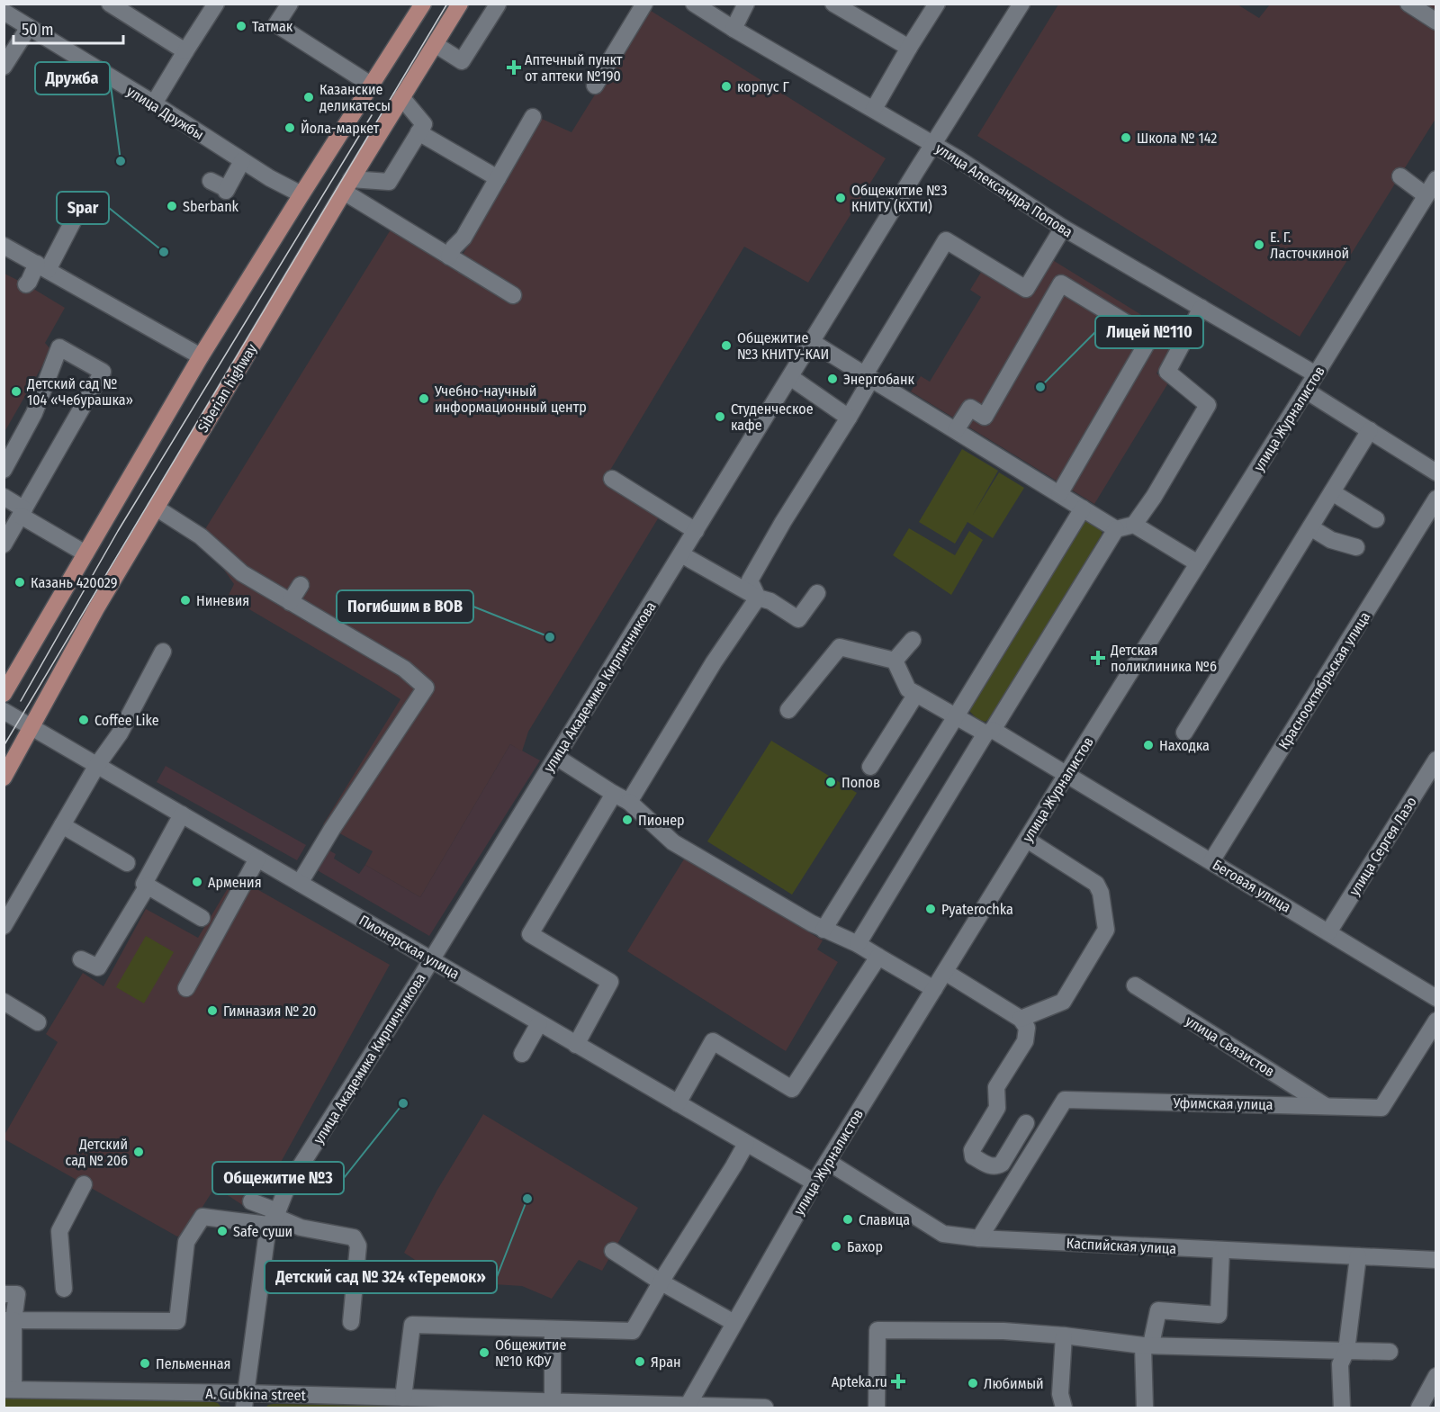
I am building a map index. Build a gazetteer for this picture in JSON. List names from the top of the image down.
{
  "streets": {
    "main road": ["Siberian highway"],
    "street": [
      "улица Дружбы",
      "улица Александра Попова",
      "улица Журналистов",
      "Краснооктябрьская улица",
      "улица Академика Кирпичникова",
      "улица Сергея Лазо",
      "Беговая улица",
      "Пионерская улица",
      "улица Связистов",
      "Уфимская улица",
      "Каспийская улица",
      "A. Gubkina street"
    ]
  },
  "crossings": [
    ["улица Александра Попова", "улица Журналистов"],
    ["улица Александра Попова", "улица Академика Кирпичникова"],
    ["Siberian highway", "Пионерская улица"],
    ["улица Журналистов", "Беговая улица"],
    ["улица Журналистов", "Пионерская улица"],
    ["улица Журналистов", "Каспийская улица"],
    ["улица Журналистов", "A. Gubkina street"],
    ["Краснооктябрьская улица", "Беговая улица"],
    ["улица Академика Кирпичникова", "Пионерская улица"],
    ["улица Академика Кирпичникова", "A. Gubkina street"],
    ["улица Сергея Лазо", "Беговая улица"],
    ["улица Связистов", "Уфимская улица"],
    ["Уфимская улица", "Каспийская улица"]
  ],
  "places": {
    "other": [
      "Татмак",
      "корпус Г",
      "Казанские деликатесы",
      "Йола-маркет",
      "Школа № 142",
      "Дружба",
      "Общежитие №3 КНИТУ (КХТИ)",
      "Sberbank",
      "Е. Г. Ласточкиной",
      "Spar",
      "Общежитие №3 КНИТУ-КАИ",
      "Энергобанк",
      "Лицей №110",
      "Детский сад № 104 «Чебурашка»",
      "Учебно-научный информационный центр",
      "Студенческое кафе",
      "Казань 420029",
      "Ниневия",
      "Погибшим в ВОВ",
      "Coffee Like",
      "Находка",
      "Попов",
      "Пионер",
      "Армения",
      "Pyaterochka",
      "Гимназия № 20",
      "Общежитие №3",
      "Детский сад № 206",
      "Детский сад № 324 «Теремок»",
      "Славица",
      "Safe суши",
      "Бахор",
      "Общежитие №10 КФУ",
      "Яран",
      "Пельменная",
      "Любимый"
    ],
    "health": ["Аптечный пункт от аптеки №190", "Детская поликлиника №6", "Apteka.ru"]
  },
  "scale_bar": "50 m"
}
